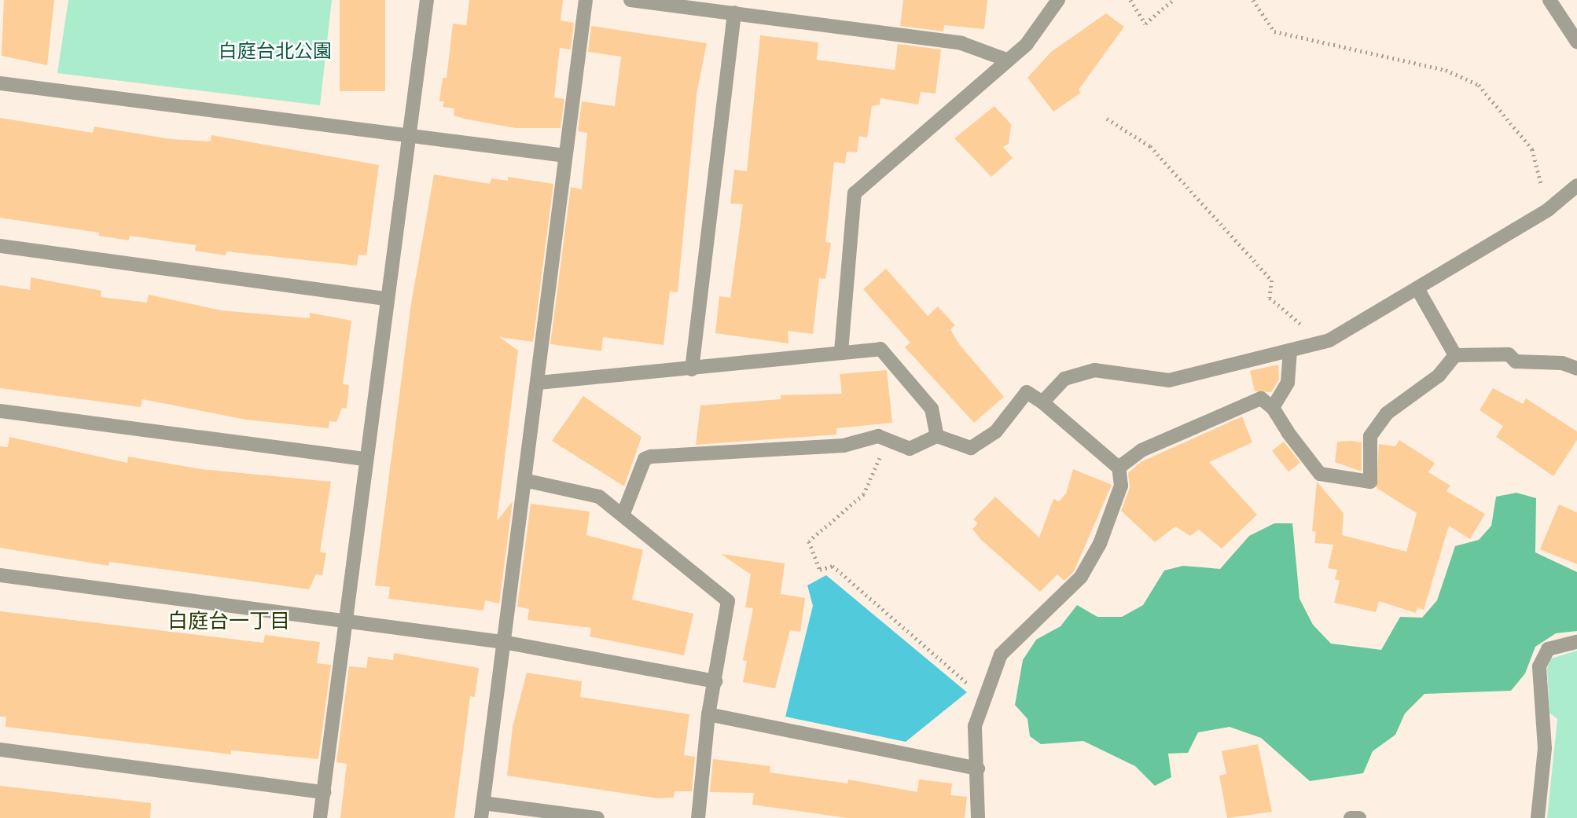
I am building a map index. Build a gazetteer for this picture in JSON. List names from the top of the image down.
{
  "districts": ["白庭台一丁目"],
  "parks": ["白庭台北公園"]
}
